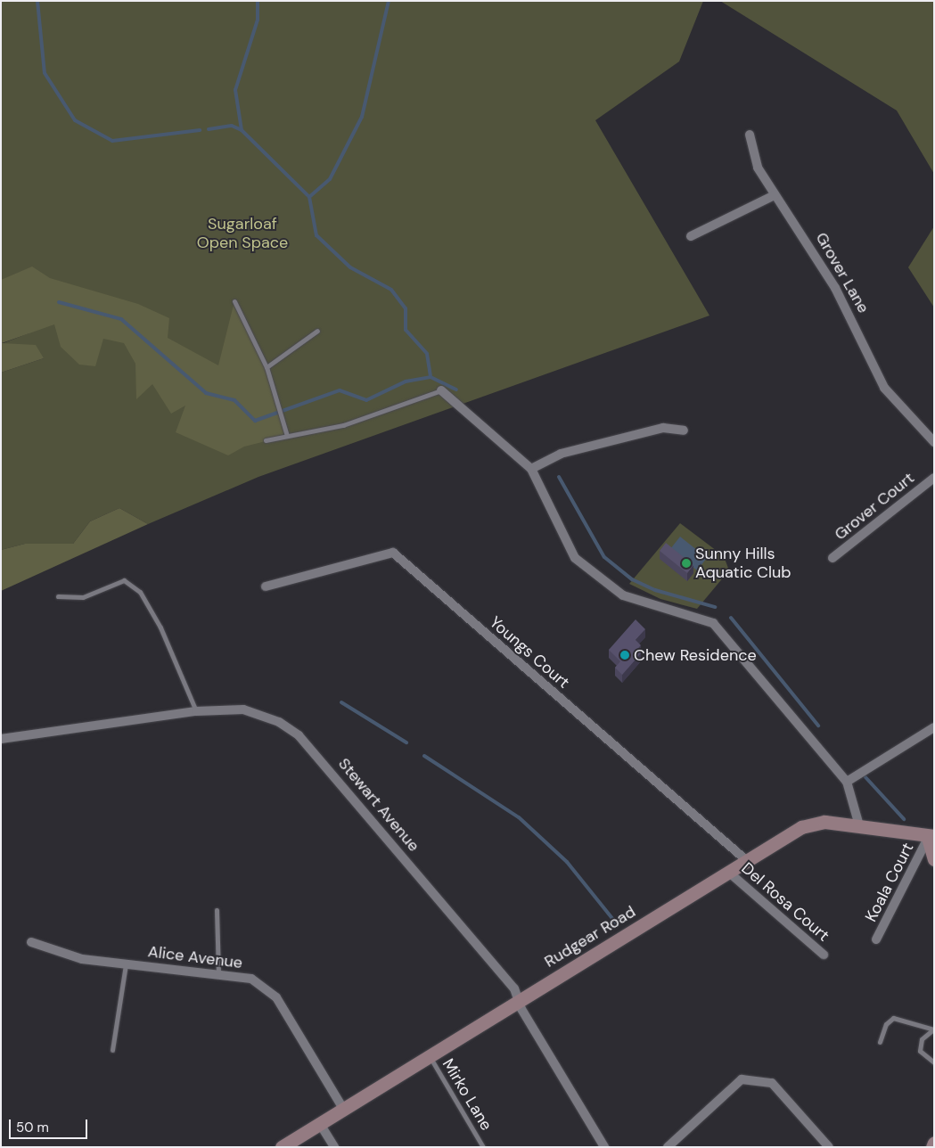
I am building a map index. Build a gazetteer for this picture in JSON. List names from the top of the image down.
{
  "streets": {
    "street": [
      "Grover Lane",
      "Grover Court",
      "Youngs Court",
      "Stewart Avenue",
      "Koala Court",
      "Del Rosa Court",
      "Rudgear Road",
      "Alice Avenue"
    ],
    "lane": ["Mirko Lane"]
  },
  "crossings": [
    ["Youngs Court", "Rudgear Road"],
    ["Stewart Avenue", "Rudgear Road"],
    ["Koala Court", "Rudgear Road"],
    ["Del Rosa Court", "Rudgear Road"],
    ["Rudgear Road", "Alice Avenue"],
    ["Rudgear Road", "Mirko Lane"]
  ],
  "parks": ["Sugarloaf Open Space"],
  "places": ["Sunny Hills Aquatic Club", "Chew Residence"],
  "scale_bar": "50 m"
}
